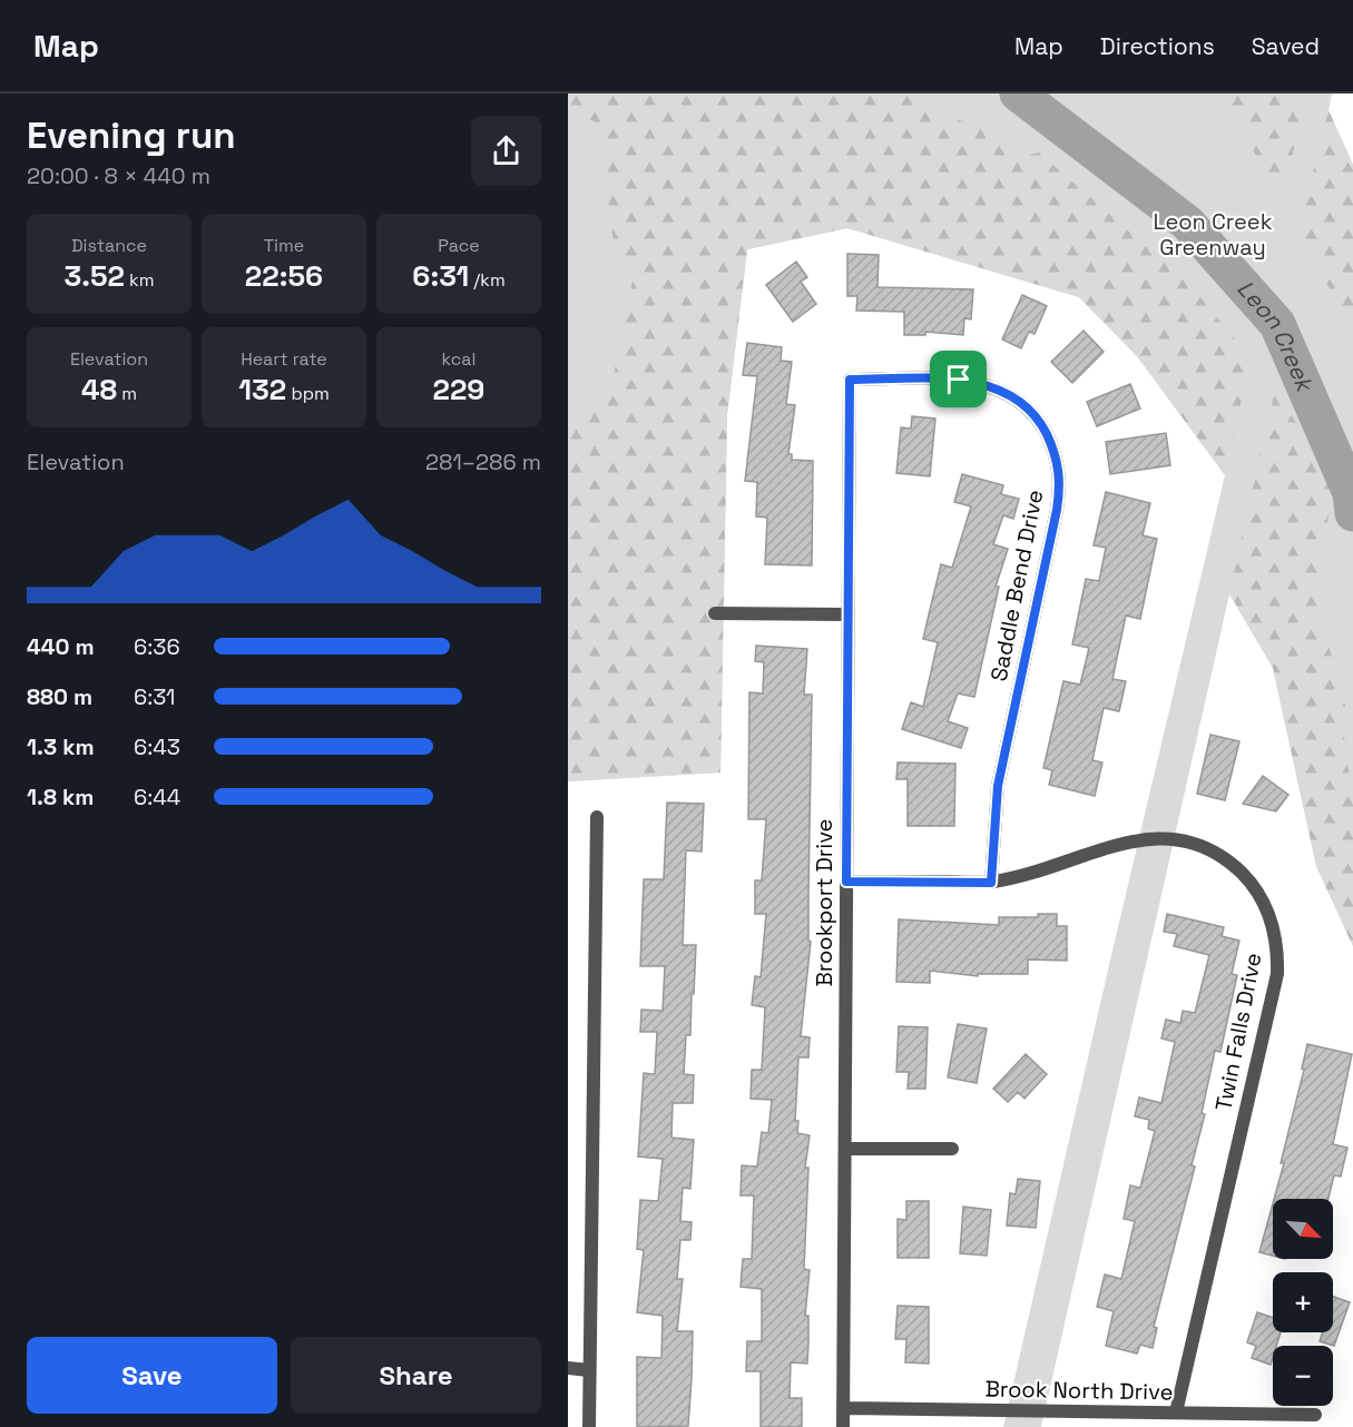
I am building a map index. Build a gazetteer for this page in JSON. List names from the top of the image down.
{
  "streets": {
    "street": [
      "Saddle Bend Drive",
      "Brookport Drive",
      "Twin Falls Drive",
      "Brook North Drive"
    ]
  },
  "crossings": [
    ["Saddle Bend Drive", "Brookport Drive"],
    ["Saddle Bend Drive", "Twin Falls Drive"],
    ["Brookport Drive", "Twin Falls Drive"],
    ["Brookport Drive", "Brook North Drive"],
    ["Twin Falls Drive", "Brook North Drive"]
  ],
  "water": ["Leon Creek"],
  "parks": ["Leon Creek Greenway"],
  "north": "bottom right",
  "page": {
    "header": "Map",
    "nav": ["Map", "Directions", "Saved"],
    "heading": ["Evening run", "20:00 · 8 × 440 m"],
    "stats": [
      ["Distance", "3.52 km"],
      ["Time", "22:56"],
      ["Pace", "6:31 /km"],
      ["Elevation", "48 m"],
      ["Heart rate", "132 bpm"],
      ["kcal", "229"]
    ],
    "chart": ["Elevation", "281–286 m"],
    "list": [
      {
        "name": "440 m",
        "note": "6:36"
      },
      {
        "name": "880 m",
        "note": "6:31"
      },
      {
        "name": "1.3 km",
        "note": "6:43"
      },
      {
        "name": "1.8 km",
        "note": "6:44"
      }
    ],
    "map_buttons": ["+", "−"],
    "buttons": ["Save", "Share"]
  }
}
